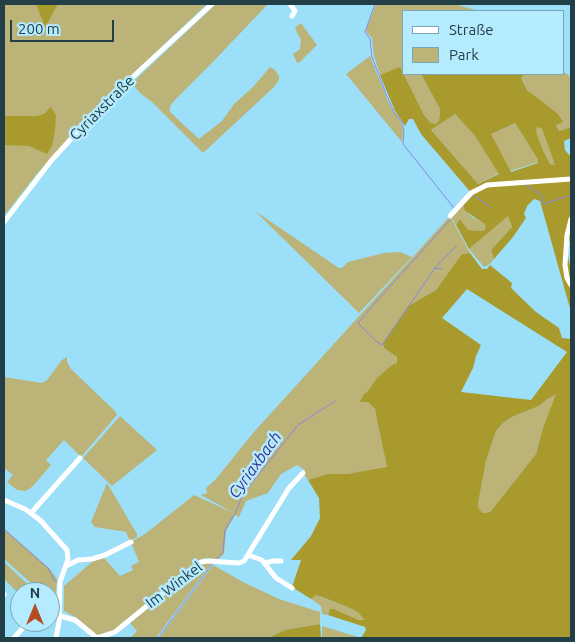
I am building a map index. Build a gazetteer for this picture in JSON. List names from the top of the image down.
{
  "streets": {
    "street": ["Cyriaxstraße", "Im Winkel"]
  },
  "water": ["Cyriaxbach"],
  "legend": ["Straße", "Park"],
  "scale_bar": "200 m",
  "north": "top"
}
